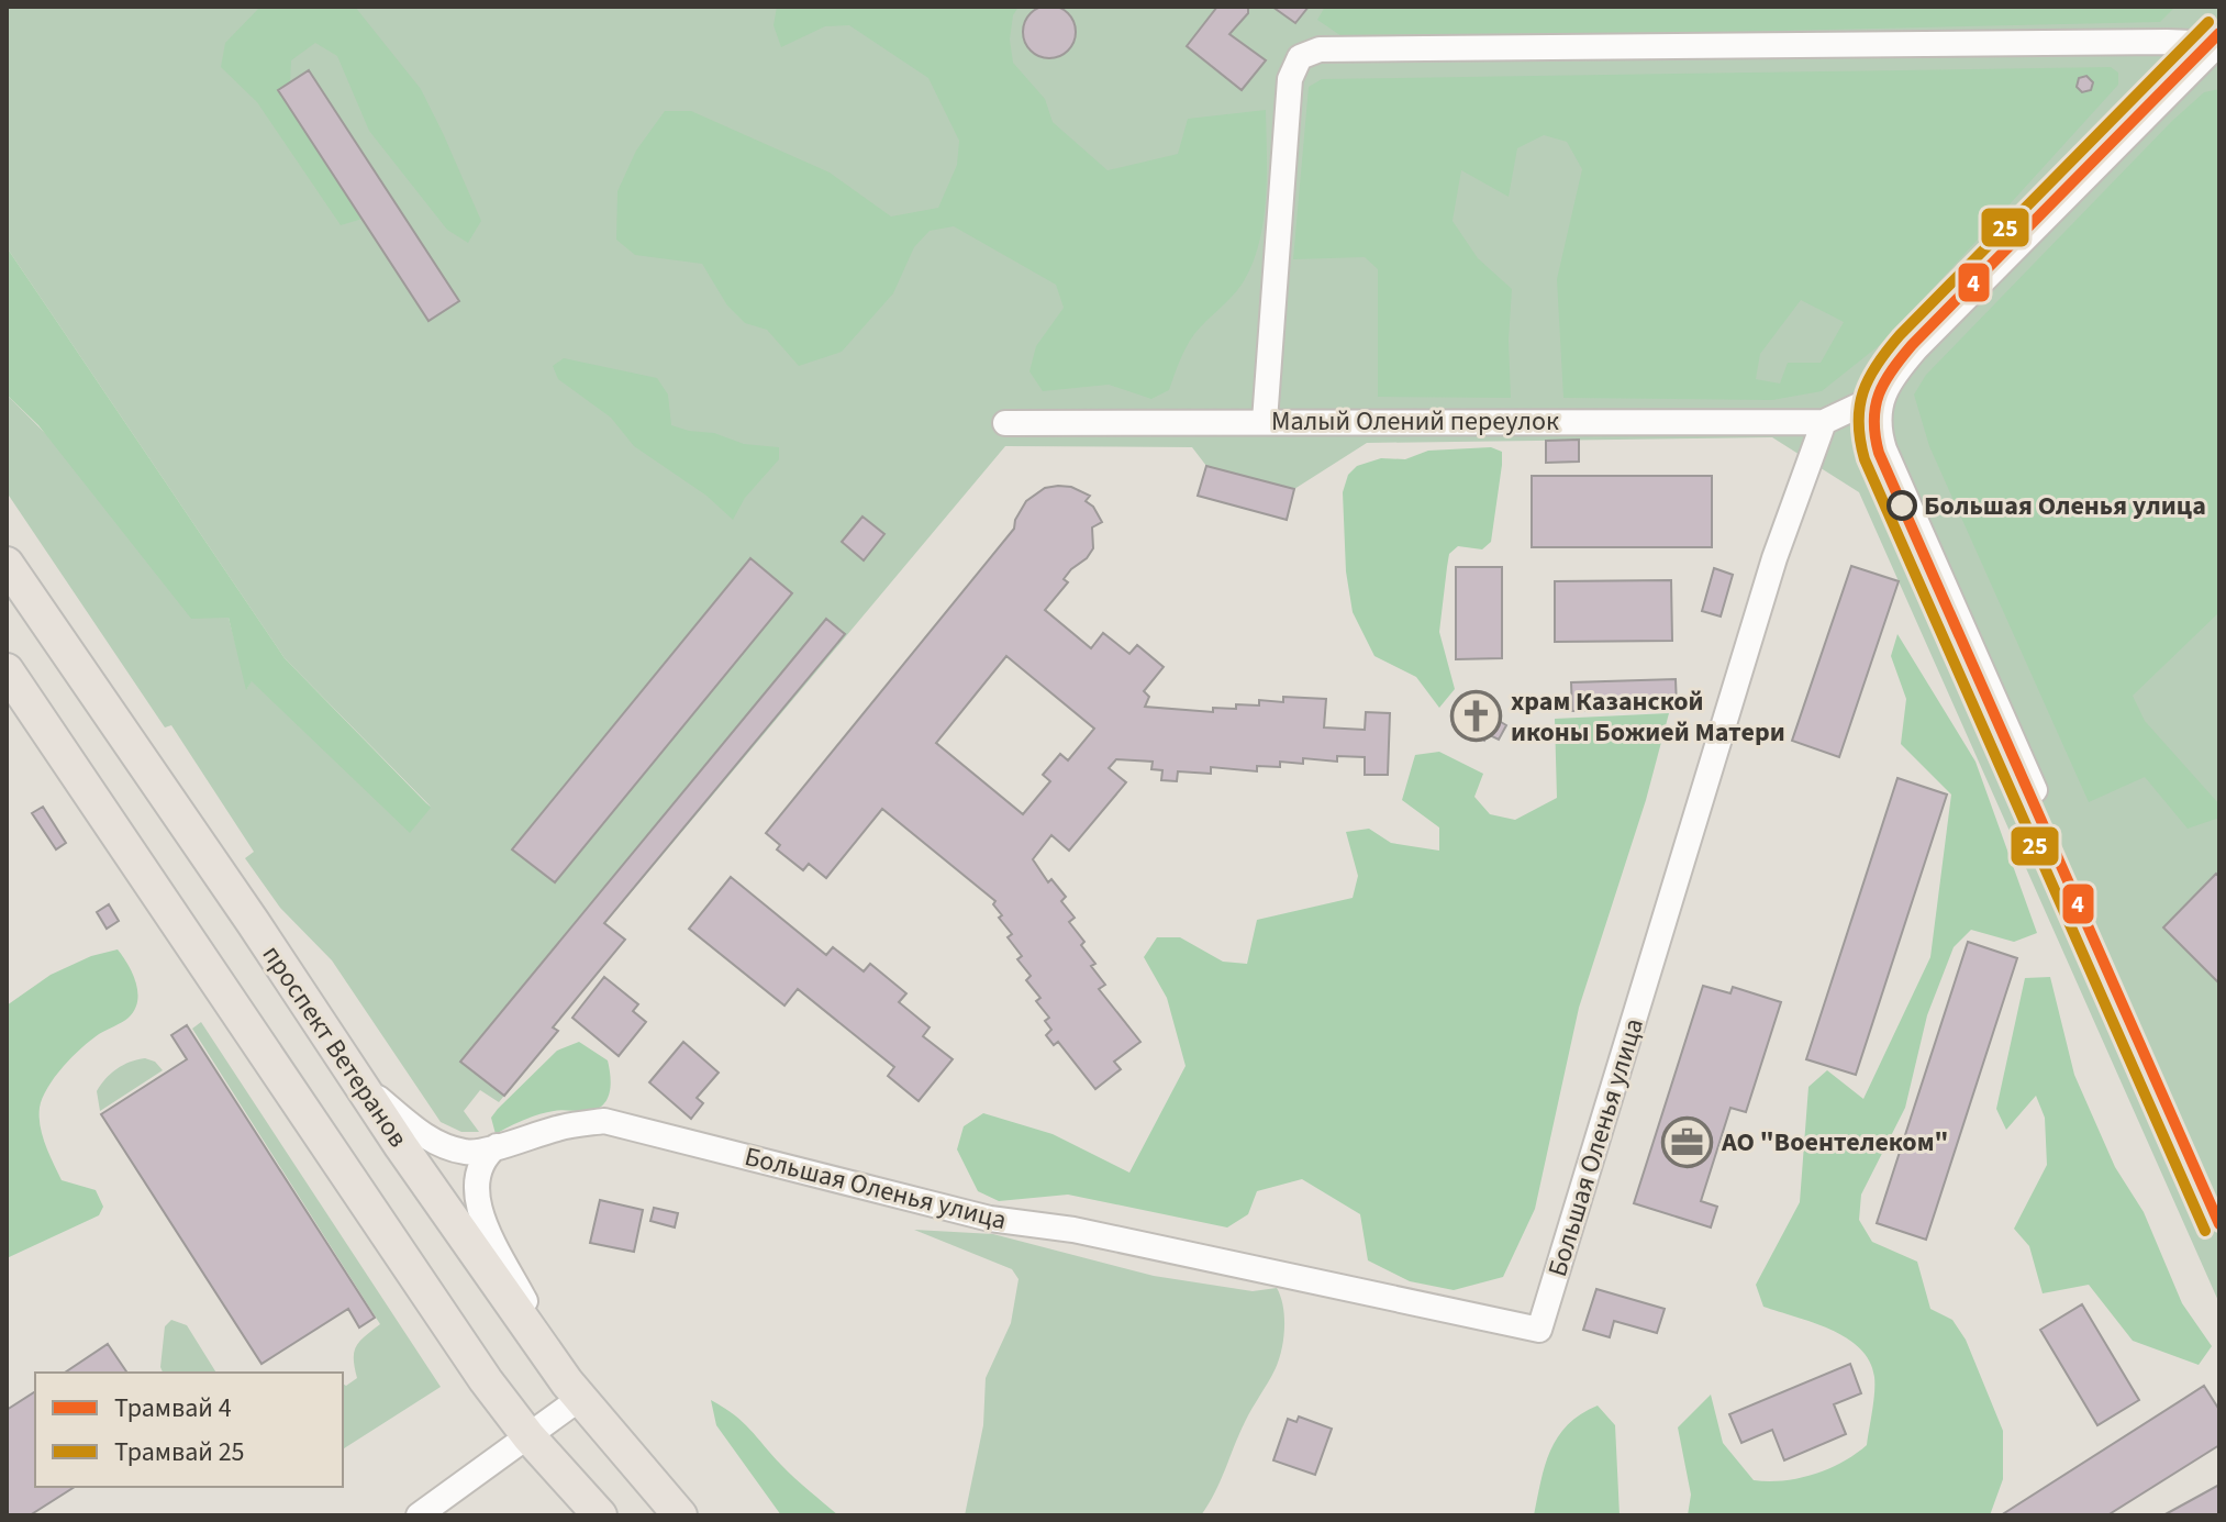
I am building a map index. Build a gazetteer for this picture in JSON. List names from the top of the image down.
{
  "streets": {
    "main road": ["проспект Ветеранов"],
    "street": ["Малый Олений переулок", "Большая Оленья улица"]
  },
  "crossings": [
    ["Малый Олений переулок", "Большая Оленья улица"]
  ],
  "places": {
    "other": ["Большая Оленья улица"],
    "church": ["храм Казанской иконы Божией Матери"],
    "office": ["АО \"Воентелеком\""]
  },
  "lines": ["tram line 25", "tram line 4"],
  "legend": ["Трамвай 4", "Трамвай 25"]
}
